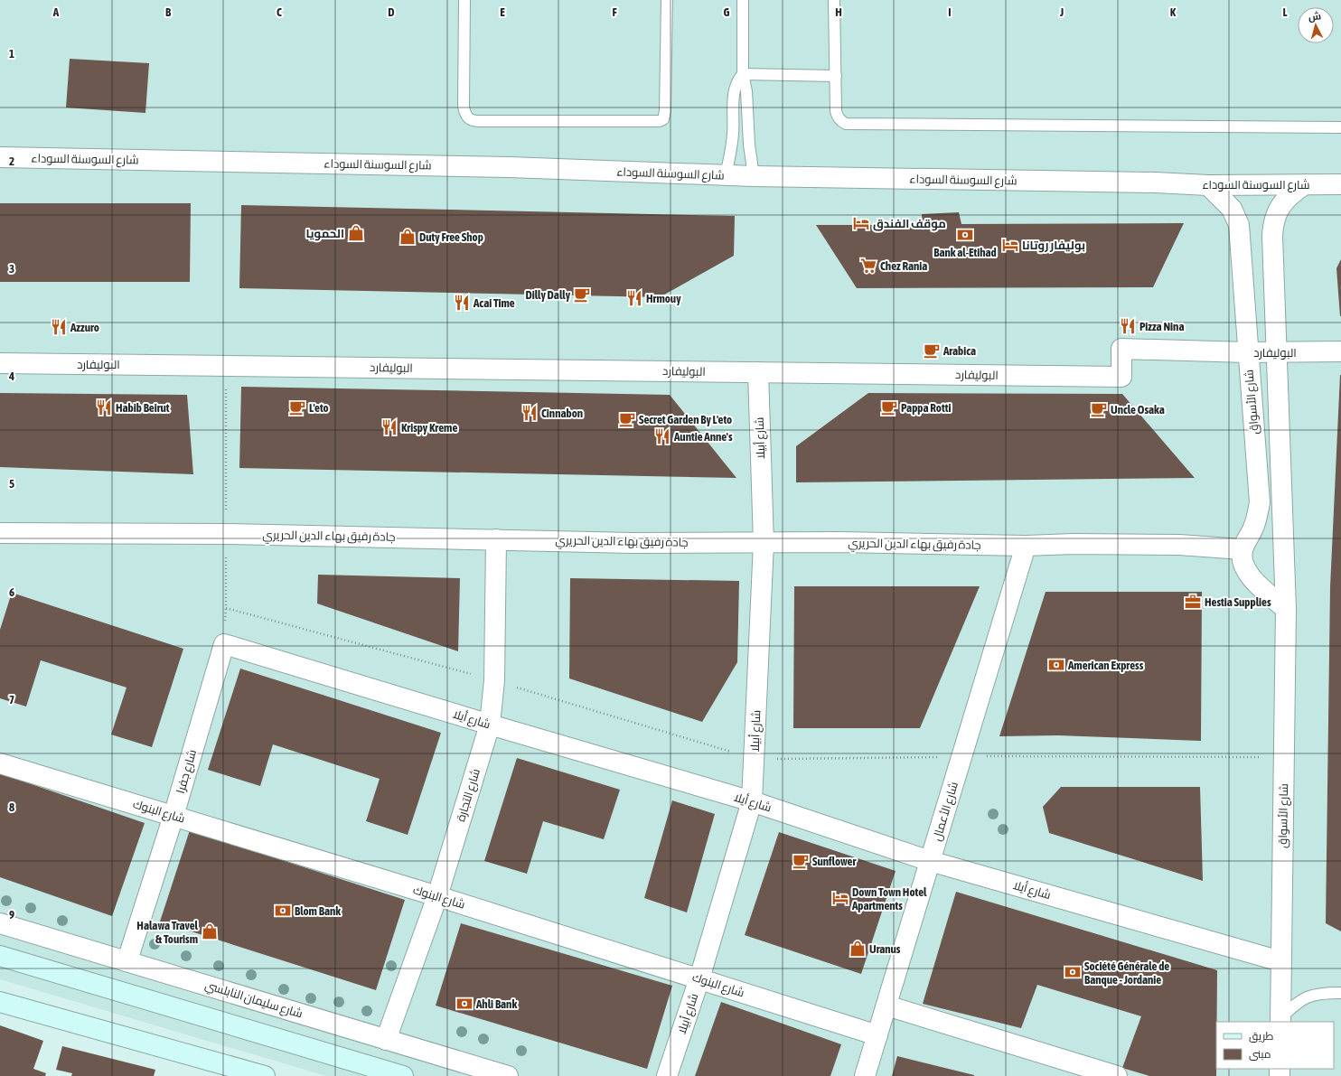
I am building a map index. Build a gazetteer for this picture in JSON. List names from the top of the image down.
{
  "streets": {
    "street": [
      "شارع السوسنة السوداء",
      "البوليفارد",
      "شارع الأسواق",
      "شارع أبيلا",
      "جادة رفيق بهاء الدين الحريري",
      "شارع أيلا",
      "شارع جفرا",
      "شارع التجارة",
      "شارع البنوك",
      "شارع الأعمال",
      "شارع سليمان النابلسي"
    ]
  },
  "crossings": [
    ["شارع السوسنة السوداء", "شارع الأسواق"],
    ["البوليفارد", "شارع الأسواق"],
    ["البوليفارد", "شارع أبيلا"],
    ["شارع الأسواق", "جادة رفيق بهاء الدين الحريري"],
    ["شارع الأسواق", "شارع أيلا"],
    ["شارع أبيلا", "جادة رفيق بهاء الدين الحريري"],
    ["شارع أبيلا", "شارع أيلا"],
    ["شارع أبيلا", "شارع البنوك"],
    ["جادة رفيق بهاء الدين الحريري", "شارع التجارة"],
    ["جادة رفيق بهاء الدين الحريري", "شارع الأعمال"],
    ["شارع أيلا", "شارع جفرا"],
    ["شارع أيلا", "شارع التجارة"],
    ["شارع أيلا", "شارع الأعمال"],
    ["شارع جفرا", "شارع البنوك"],
    ["شارع جفرا", "شارع سليمان النابلسي"],
    ["شارع التجارة", "شارع البنوك"],
    ["شارع التجارة", "شارع سليمان النابلسي"],
    ["شارع البنوك", "شارع الأعمال"]
  ],
  "places": {
    "hotel": ["موقف الفندق", "بوليفار روتانا", "Down Town Hotel Apartments"],
    "shop": [
      "الحمويا",
      "Duty Free Shop",
      "Halawa Travel & Tourism",
      "Uranus"
    ],
    "bank": [
      "Bank al-Etihad",
      "American Express",
      "Blom Bank",
      "Société Générale de Banque - Jordanie",
      "Ahli Bank"
    ],
    "supermarket": ["Chez Rania"],
    "cafe": [
      "Dilly Dally",
      "Arabica",
      "L'eto",
      "Pappa Rotti",
      "Uncle Osaka",
      "Secret Garden By L'eto",
      "Sunflower"
    ],
    "restaurant": [
      "Hrmouy",
      "Acai Time",
      "Pizza Nina",
      "Azzuro",
      "Habib Beirut",
      "Cinnabon",
      "Krispy Kreme",
      "Auntie Anne's"
    ],
    "office": ["Hestia Supplies"]
  },
  "legend": ["طريق", "مبنى"],
  "north": "top",
  "grid": {
    "columns": [
      "A",
      "B",
      "C",
      "D",
      "E",
      "F",
      "G",
      "H",
      "I",
      "J",
      "K",
      "L"
    ],
    "rows": [
      "1",
      "2",
      "3",
      "4",
      "5",
      "6",
      "7",
      "8",
      "9"
    ]
  }
}
